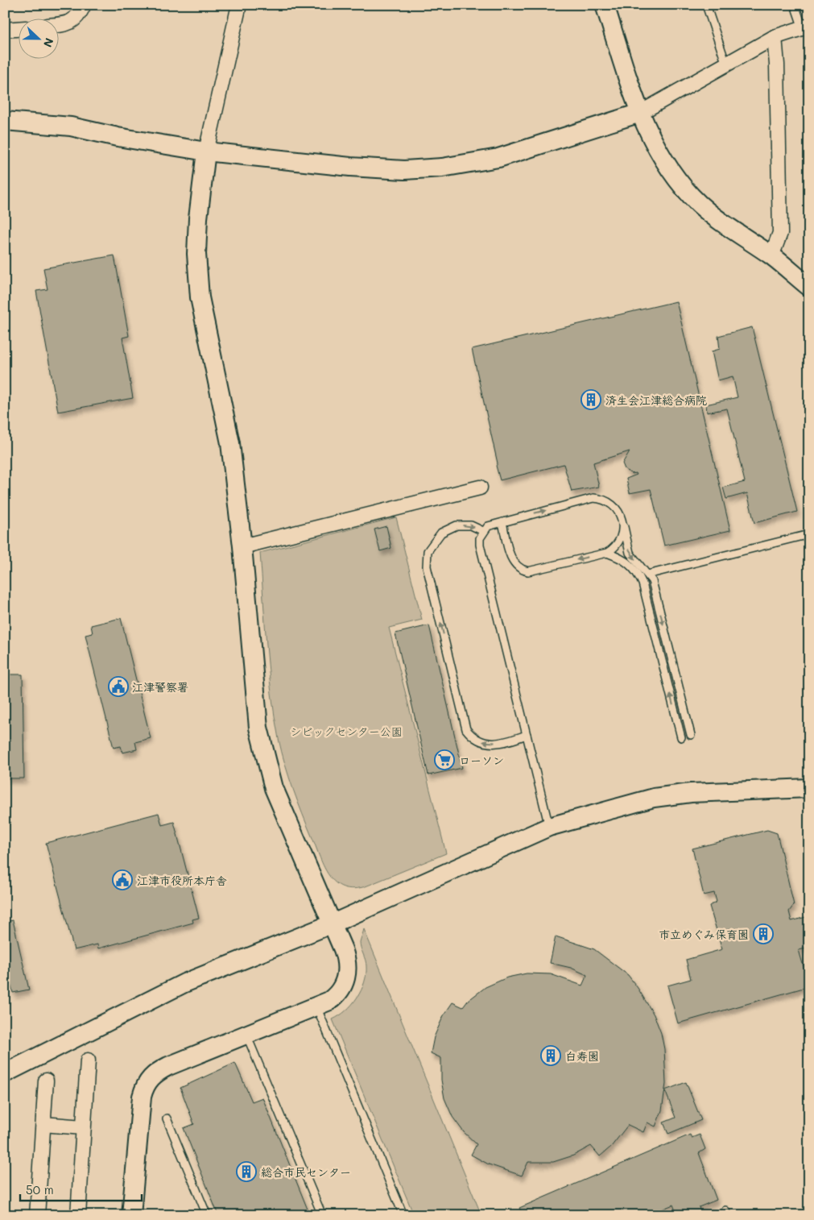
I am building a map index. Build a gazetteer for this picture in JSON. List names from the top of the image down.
{
  "parks": ["シビックセンター公園"],
  "places": {
    "building": [
      "済生会江津総合病院",
      "市立めぐみ保育園",
      "白寿園",
      "総合市民センター"
    ],
    "public building": ["江津警察署", "江津市役所本庁舎"],
    "supermarket": ["ローソン"]
  },
  "scale_bar": "50 m",
  "north": "right"
}
